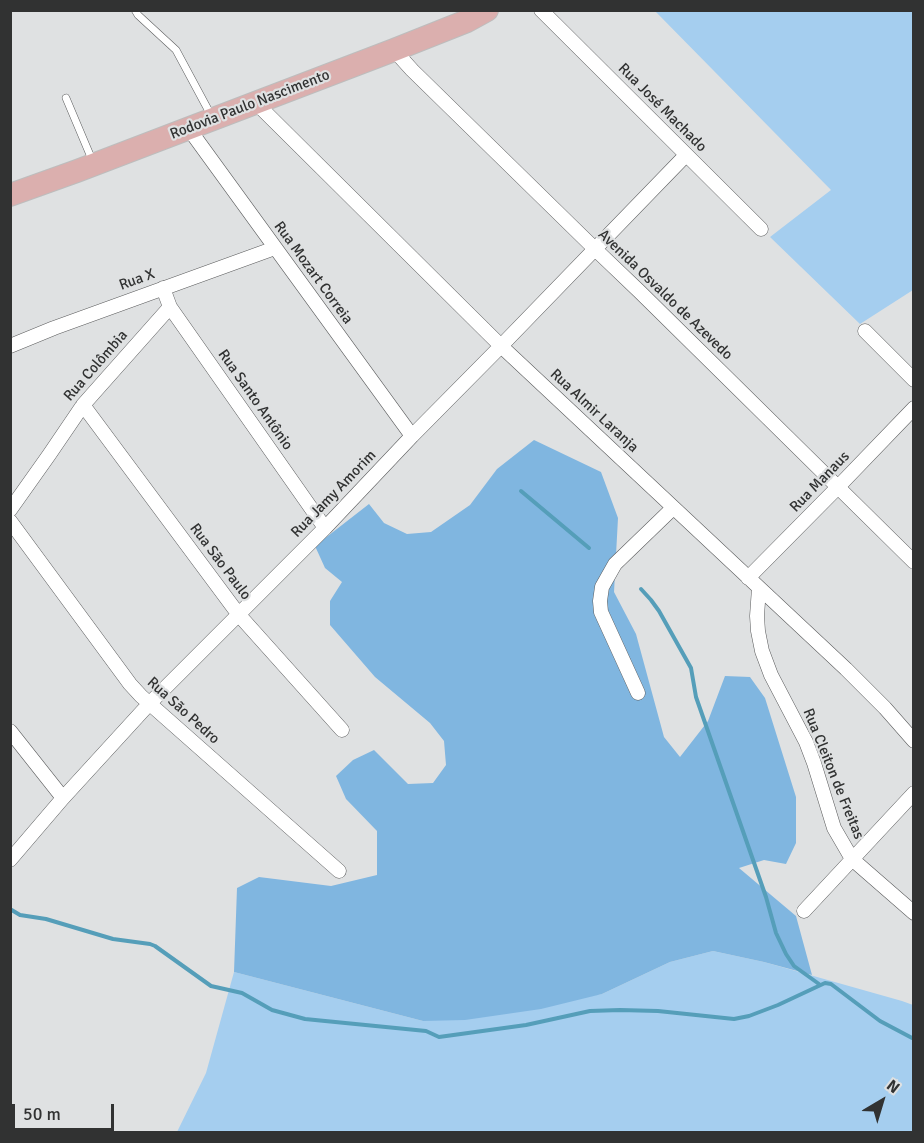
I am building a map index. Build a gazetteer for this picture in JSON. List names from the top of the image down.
{
  "streets": {
    "main road": ["Rodovia Paulo Nascimento"],
    "street": [
      "Rua José Machado",
      "Rua Mozart Correia",
      "Rua X",
      "Avenida Osvaldo de Azevedo",
      "Rua Colômbia",
      "Rua Santo Antônio",
      "Rua Almir Laranja",
      "Rua Manaus",
      "Rua Jamy Amorim",
      "Rua São Paulo",
      "Rua São Pedro",
      "Rua Cleiton de Freitas"
    ]
  },
  "crossings": [
    ["Rodovia Paulo Nascimento", "Rua Mozart Correia"],
    ["Rodovia Paulo Nascimento", "Avenida Osvaldo de Azevedo"],
    ["Rodovia Paulo Nascimento", "Rua Almir Laranja"],
    ["Rua José Machado", "Rua Jamy Amorim"],
    ["Rua Mozart Correia", "Rua X"],
    ["Rua Mozart Correia", "Rua Jamy Amorim"],
    ["Rua X", "Rua Santo Antônio"],
    ["Avenida Osvaldo de Azevedo", "Rua Manaus"],
    ["Avenida Osvaldo de Azevedo", "Rua Jamy Amorim"],
    ["Rua Colômbia", "Rua Santo Antônio"],
    ["Rua Colômbia", "Rua São Paulo"],
    ["Rua Santo Antônio", "Rua Jamy Amorim"],
    ["Rua Almir Laranja", "Rua Manaus"],
    ["Rua Almir Laranja", "Rua Jamy Amorim"],
    ["Rua Almir Laranja", "Rua Cleiton de Freitas"],
    ["Rua Jamy Amorim", "Rua São Paulo"],
    ["Rua Jamy Amorim", "Rua São Pedro"]
  ],
  "scale_bar": "50 m",
  "north": "top right"
}
